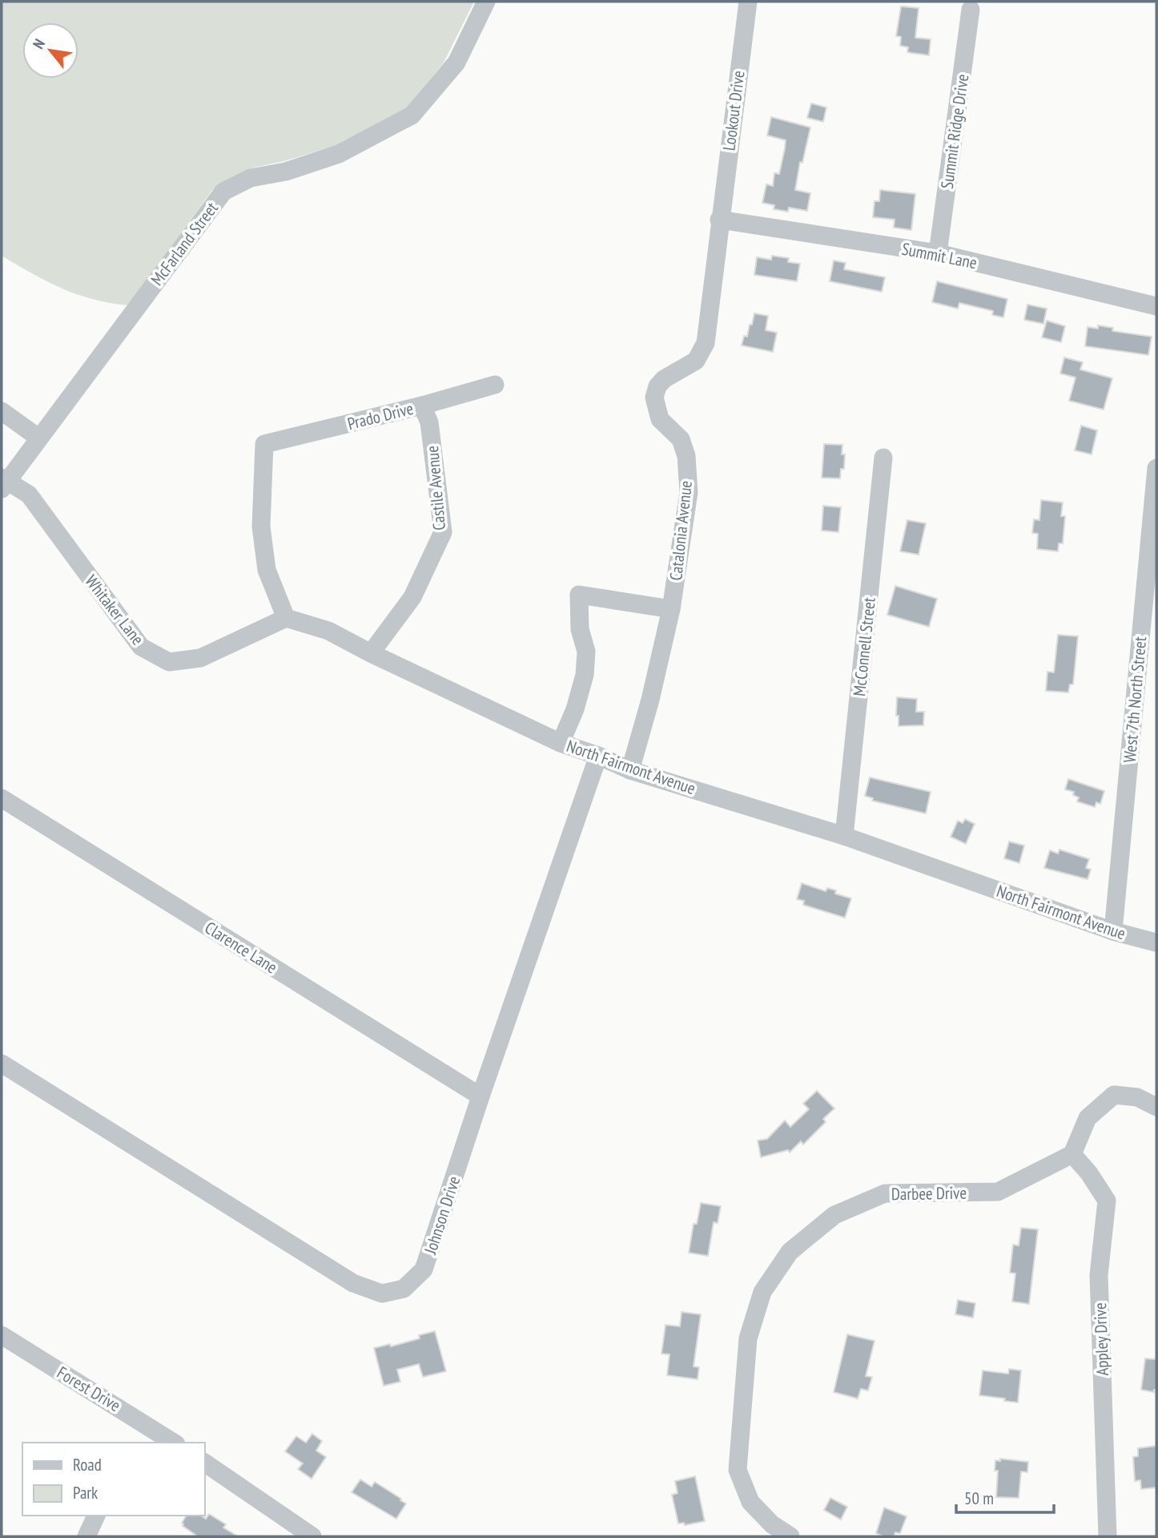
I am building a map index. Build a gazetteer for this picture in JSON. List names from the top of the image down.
{
  "streets": {
    "street": [
      "Lookout Drive",
      "Summit Ridge Drive",
      "McFarland Street",
      "Summit Lane",
      "Prado Drive",
      "Castile Avenue",
      "Catalonia Avenue",
      "Whitaker Lane",
      "McConnell Street",
      "West 7th North Street",
      "North Fairmont Avenue",
      "Clarence Lane",
      "Darbee Drive",
      "Johnson Drive",
      "Appley Drive",
      "Forest Drive"
    ]
  },
  "crossings": [
    ["Lookout Drive", "Summit Lane"],
    ["Lookout Drive", "Catalonia Avenue"],
    ["Summit Ridge Drive", "Summit Lane"],
    ["McFarland Street", "Whitaker Lane"],
    ["Summit Lane", "Catalonia Avenue"],
    ["Prado Drive", "Castile Avenue"],
    ["Prado Drive", "Whitaker Lane"],
    ["Prado Drive", "North Fairmont Avenue"],
    ["Castile Avenue", "North Fairmont Avenue"],
    ["Catalonia Avenue", "North Fairmont Avenue"],
    ["Whitaker Lane", "North Fairmont Avenue"],
    ["McConnell Street", "North Fairmont Avenue"],
    ["West 7th North Street", "North Fairmont Avenue"],
    ["North Fairmont Avenue", "Johnson Drive"],
    ["Clarence Lane", "Johnson Drive"],
    ["Darbee Drive", "Appley Drive"]
  ],
  "legend": ["Road", "Park"],
  "scale_bar": "50 m",
  "north": "top left"
}
